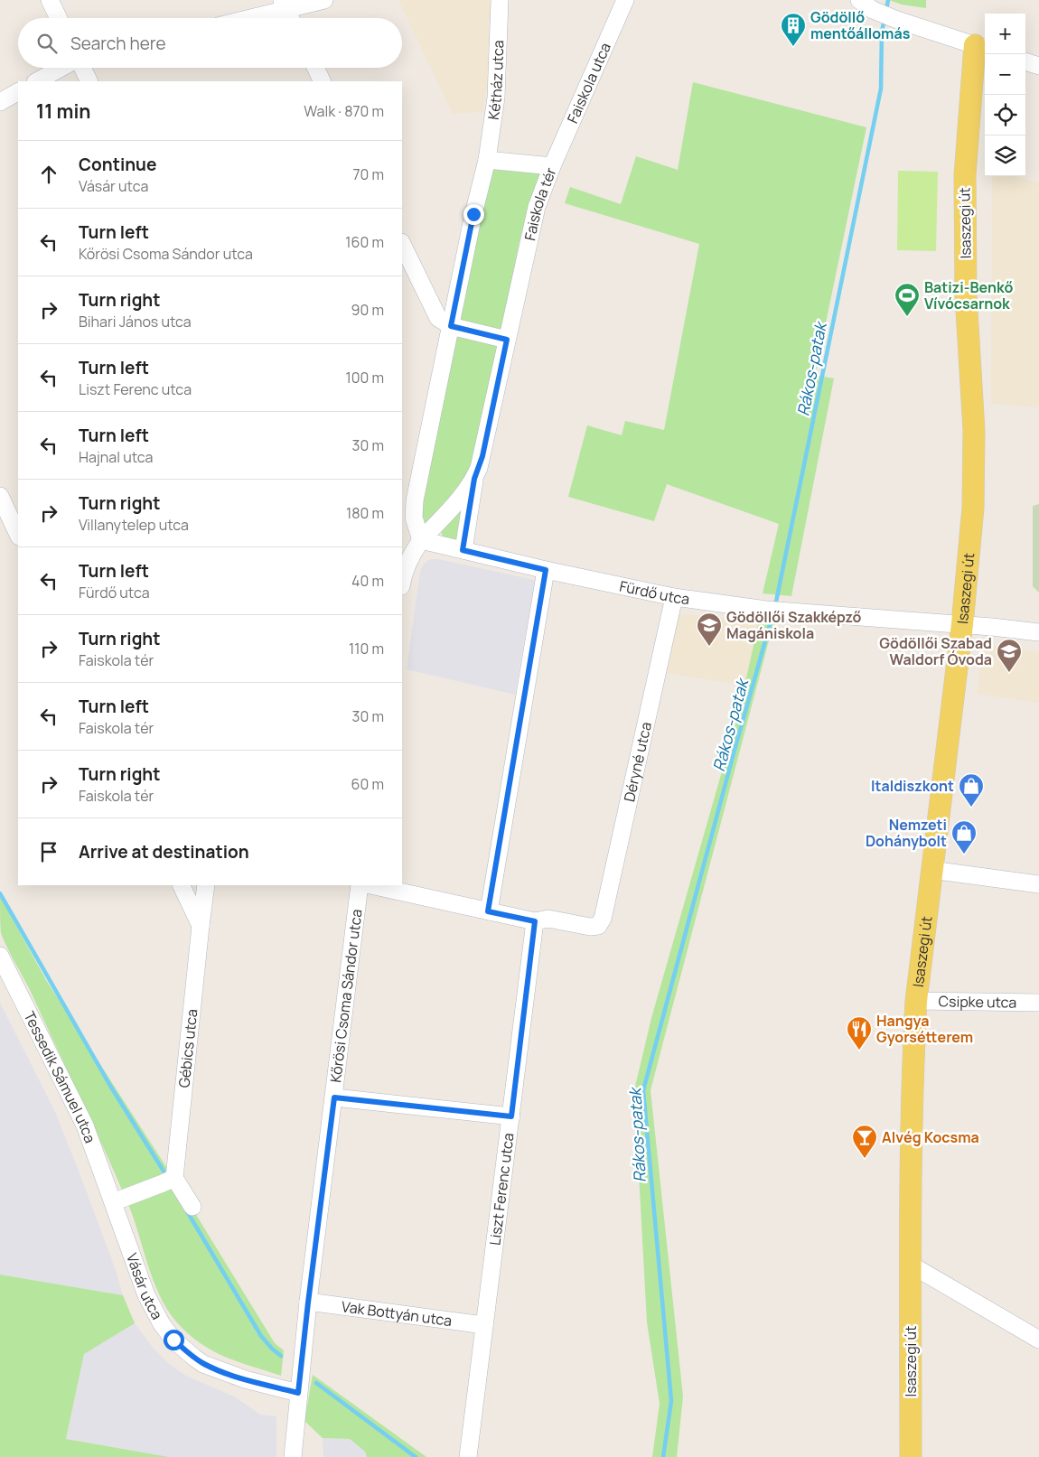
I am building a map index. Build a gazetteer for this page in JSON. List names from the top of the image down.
{
  "streets": {
    "main road": ["Isaszegi út"],
    "street": [
      "Kétház utca",
      "Faiskola utca",
      "Faiskola tér",
      "Fürdő utca",
      "Déryné utca",
      "Kőrösi Csoma Sándor utca",
      "Csipke utca",
      "Gébics utca",
      "Tessedik Sámuel utca",
      "Liszt Ferenc utca",
      "Vásár utca",
      "Vak Bottyán utca"
    ]
  },
  "crossings": [
    ["Kétház utca", "Faiskola tér"],
    ["Faiskola utca", "Faiskola tér"],
    ["Faiskola tér", "Fürdő utca"],
    ["Isaszegi út", "Fürdő utca"],
    ["Isaszegi út", "Csipke utca"],
    ["Fürdő utca", "Déryné utca"],
    ["Déryné utca", "Liszt Ferenc utca"],
    ["Kőrösi Csoma Sándor utca", "Vásár utca"],
    ["Kőrösi Csoma Sándor utca", "Vak Bottyán utca"],
    ["Tessedik Sámuel utca", "Vásár utca"],
    ["Liszt Ferenc utca", "Vak Bottyán utca"]
  ],
  "water": ["Rákos-patak"],
  "places": {
    "building": ["Gödöllő mentőállomás"],
    "sports": ["Batizi-Benkő Vívócsarnok"],
    "school or university": ["Gödöllői Szakképző Magániskola", "Gödöllői Szabad Waldorf Óvoda"],
    "shop": ["Italdiszkont", "Nemzeti Dohánybolt"],
    "restaurant": ["Hangya Gyorsétterem"],
    "bar": ["Alvég Kocsma"]
  },
  "page": {
    "map_buttons": ["+", "−"],
    "search": "Search here",
    "heading": ["11 min", "Walk · 870 m"],
    "list": [
      ["Continue", "Vásár utca", "70 m"],
      ["Turn left", "Kőrösi Csoma Sándor utca", "160 m"],
      ["Turn right", "Bihari János utca", "90 m"],
      ["Turn left", "Liszt Ferenc utca", "100 m"],
      ["Turn left", "Hajnal utca", "30 m"],
      ["Turn right", "Villanytelep utca", "180 m"],
      ["Turn left", "Fürdő utca", "40 m"],
      ["Turn right", "Faiskola tér", "110 m"],
      ["Turn left", "Faiskola tér", "30 m"],
      ["Turn right", "Faiskola tér", "60 m"],
      "Arrive at destination"
    ]
  }
}
